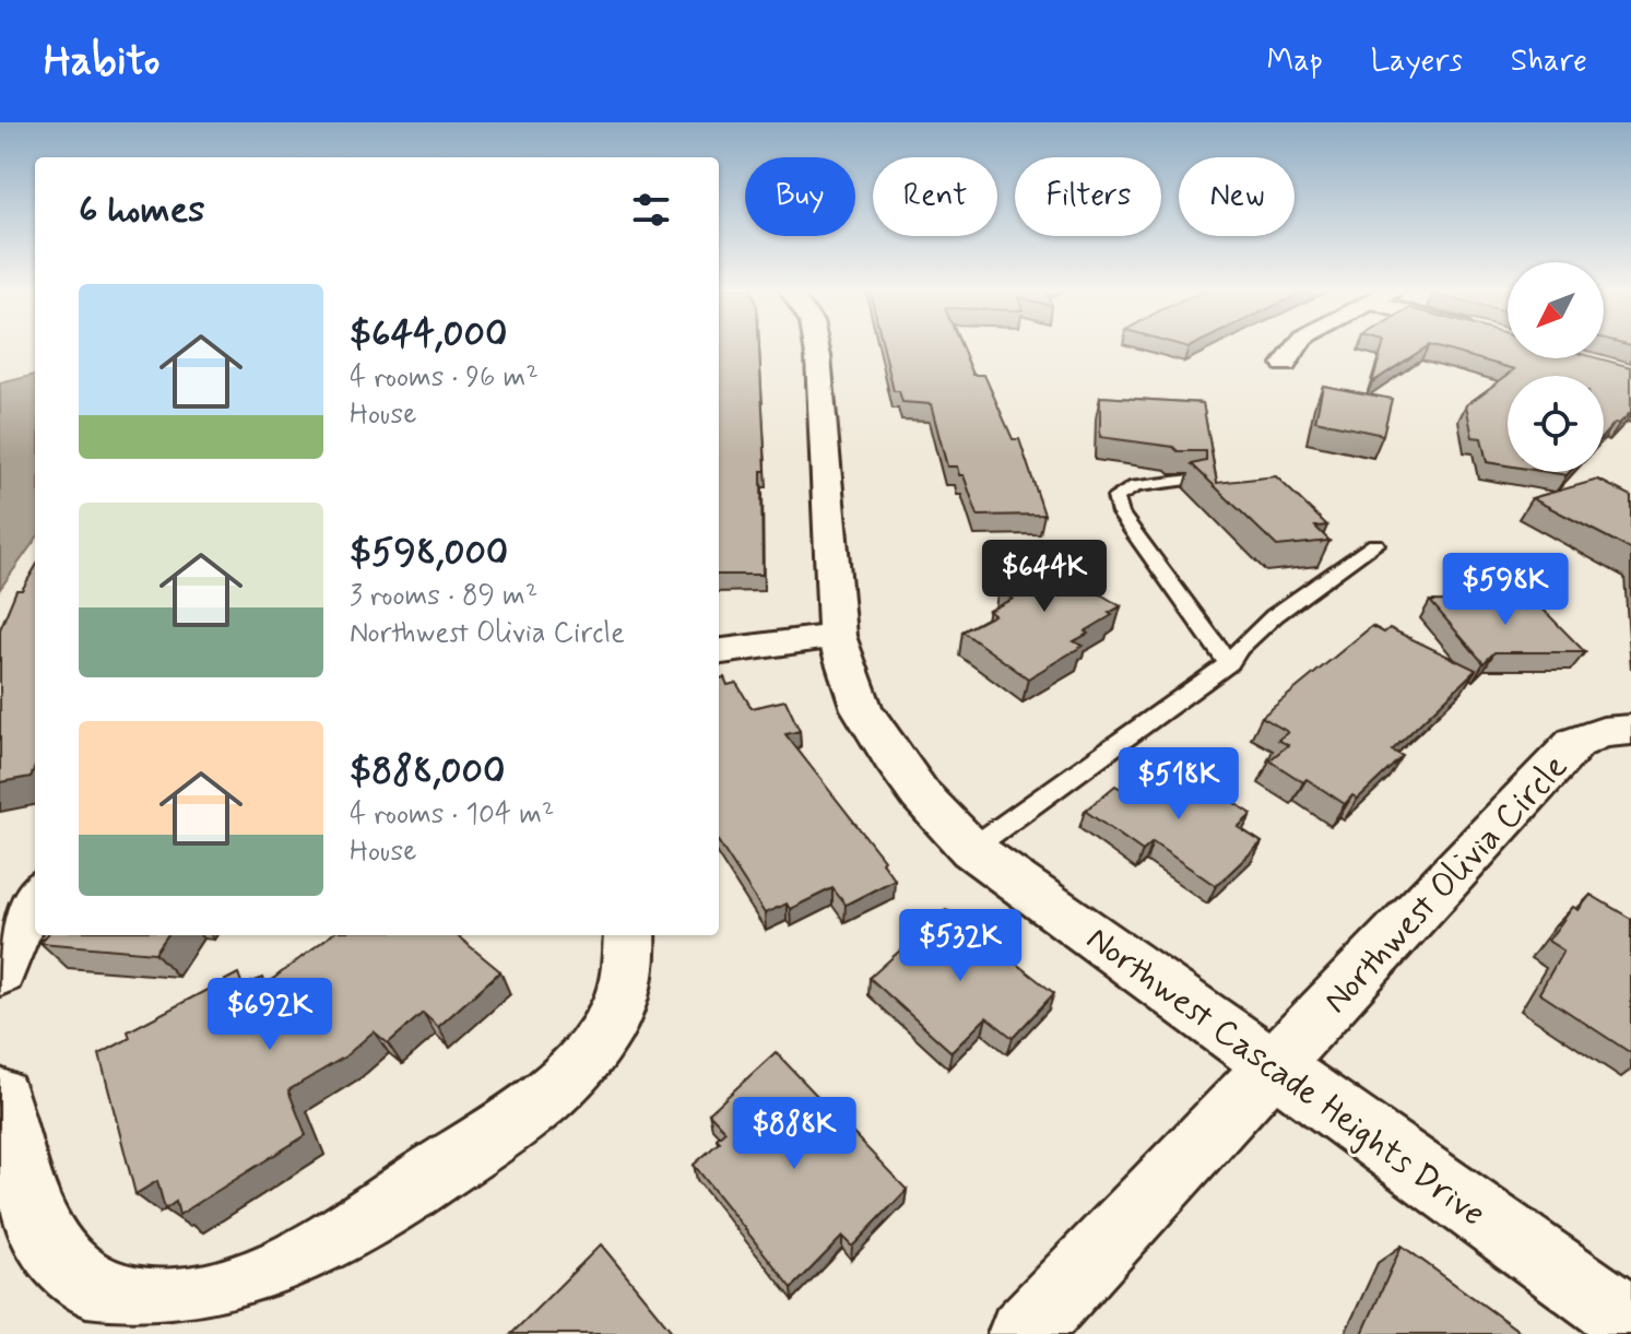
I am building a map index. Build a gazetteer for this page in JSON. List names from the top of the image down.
{
  "streets": {
    "street": ["Northwest Olivia Circle", "Northwest Cascade Heights Drive"]
  },
  "crossings": [
    ["Northwest Olivia Circle", "Northwest Cascade Heights Drive"]
  ],
  "north": "bottom left",
  "page": {
    "header": "Habito",
    "nav": ["Map", "Layers", "Share"],
    "chip": [
      "Buy",
      "Rent",
      "Filters",
      "New"
    ],
    "heading": "6 homes",
    "list": [
      {
        "name": "$644,000",
        "note": "4 rooms · 96 m² · House"
      },
      {
        "name": "$598,000",
        "note": "3 rooms · 89 m² · Northwest Olivia Circle"
      },
      {
        "name": "$888,000",
        "note": "4 rooms · 104 m² · House"
      }
    ],
    "price": [
      "$644K",
      "$598K",
      "$518K",
      "$532K",
      "$692K",
      "$888K"
    ]
  }
}
